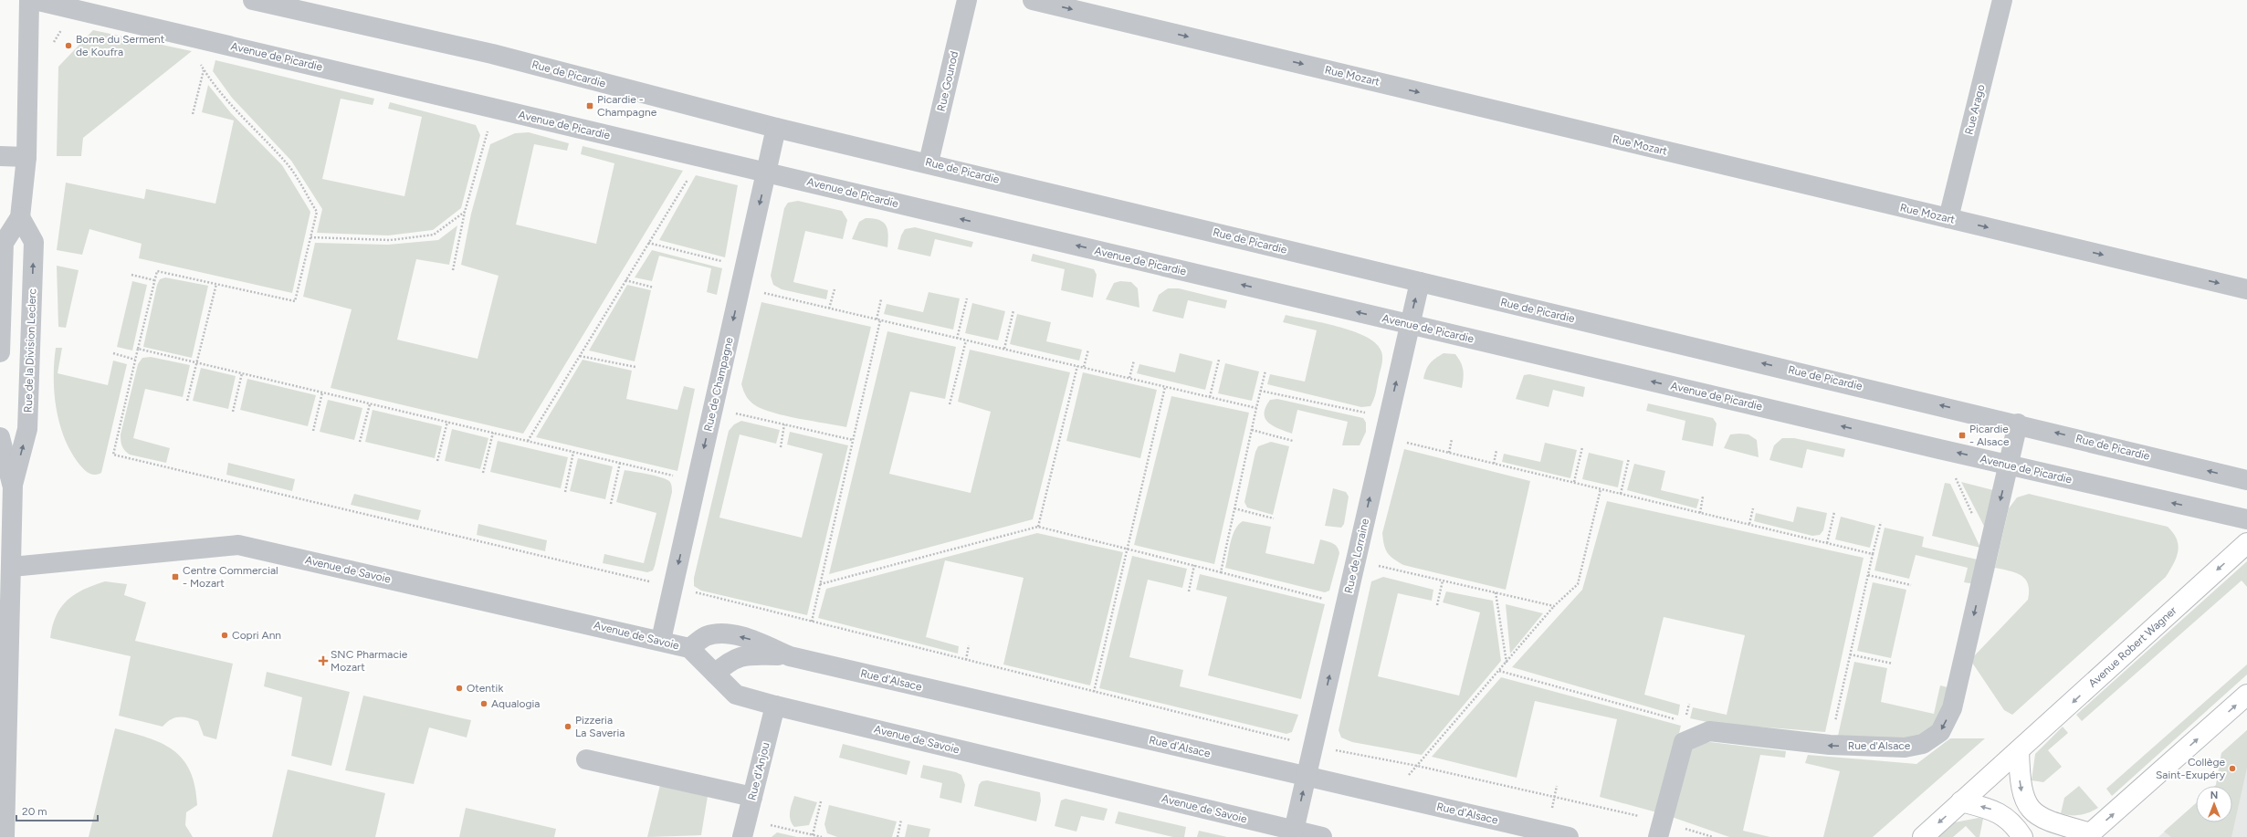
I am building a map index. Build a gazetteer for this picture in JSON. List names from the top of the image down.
{
  "streets": {
    "main road": ["Avenue Robert Wagner"],
    "street": [
      "Avenue de Picardie",
      "Rue de Picardie",
      "Rue Mozart",
      "Rue Gounod",
      "Rue Arago",
      "Rue de la Division Leclerc",
      "Rue de Champagne",
      "Rue de Lorraine",
      "Avenue de Savoie",
      "Rue d'Alsace",
      "Rue d'Anjou"
    ]
  },
  "crossings": [
    ["Avenue de Picardie", "Rue de Champagne"],
    ["Avenue de Picardie", "Rue de Lorraine"],
    ["Avenue de Picardie", "Rue d'Alsace"],
    ["Rue de Picardie", "Rue Gounod"],
    ["Rue de Picardie", "Rue de Champagne"],
    ["Rue de Picardie", "Rue de Lorraine"],
    ["Rue de Picardie", "Rue d'Alsace"],
    ["Rue Mozart", "Rue Arago"],
    ["Rue de la Division Leclerc", "Avenue de Savoie"],
    ["Rue de Champagne", "Avenue de Savoie"],
    ["Rue de Lorraine", "Avenue de Savoie"],
    ["Rue de Lorraine", "Rue d'Alsace"],
    ["Avenue de Savoie", "Rue d'Alsace"],
    ["Avenue de Savoie", "Rue d'Anjou"]
  ],
  "one_way": [
    "Avenue de Picardie",
    "Rue de Picardie",
    "Rue Mozart",
    "Rue de Champagne",
    "Rue de Lorraine"
  ],
  "places": {
    "other": [
      "Borne du Serment de Koufra",
      "Copri Ann",
      "Otentik",
      "Aqualogia",
      "Pizzeria La Saveria",
      "Collège Saint-Exupéry"
    ],
    "transit": ["Picardie - Champagne", "Picardie - Alsace", "Centre Commercial - Mozart"],
    "health": ["SNC Pharmacie Mozart"]
  },
  "scale_bar": "20 m",
  "north": "top"
}
